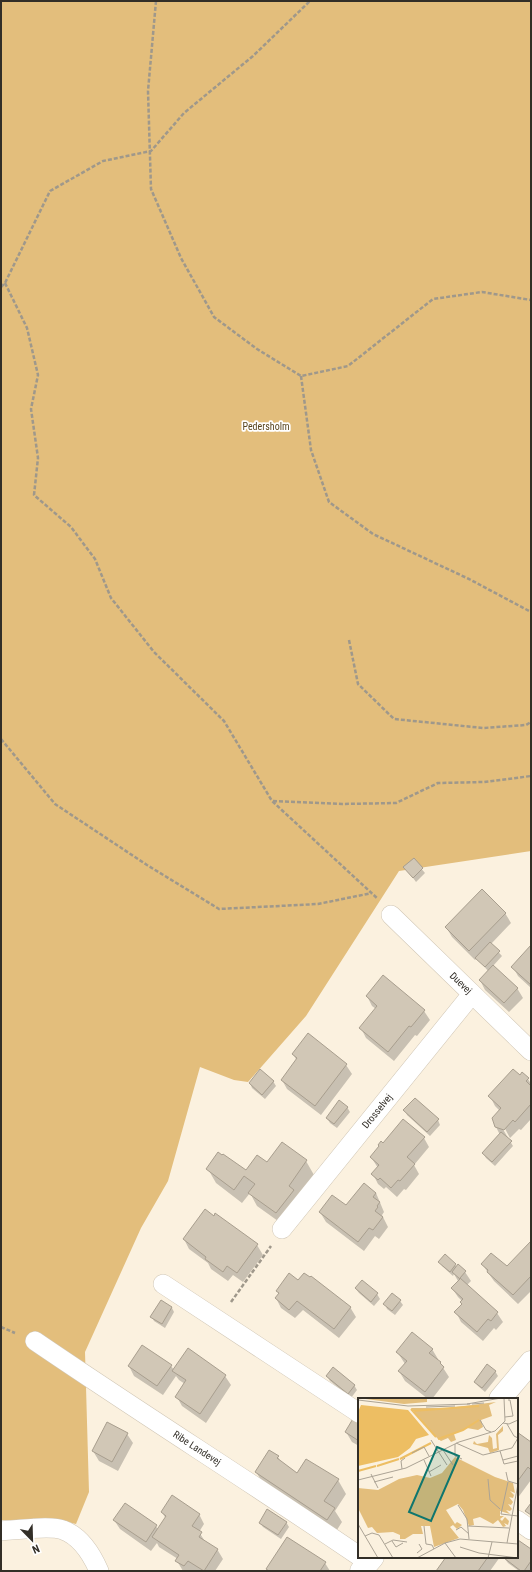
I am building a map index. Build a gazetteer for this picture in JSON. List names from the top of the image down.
{
  "streets": {
    "street": ["Duevej", "Drosselvej", "Ribe Landevej"]
  },
  "crossings": [
    ["Duevej", "Drosselvej"]
  ],
  "parks": ["Pedersholm"],
  "north": "bottom right"
}
